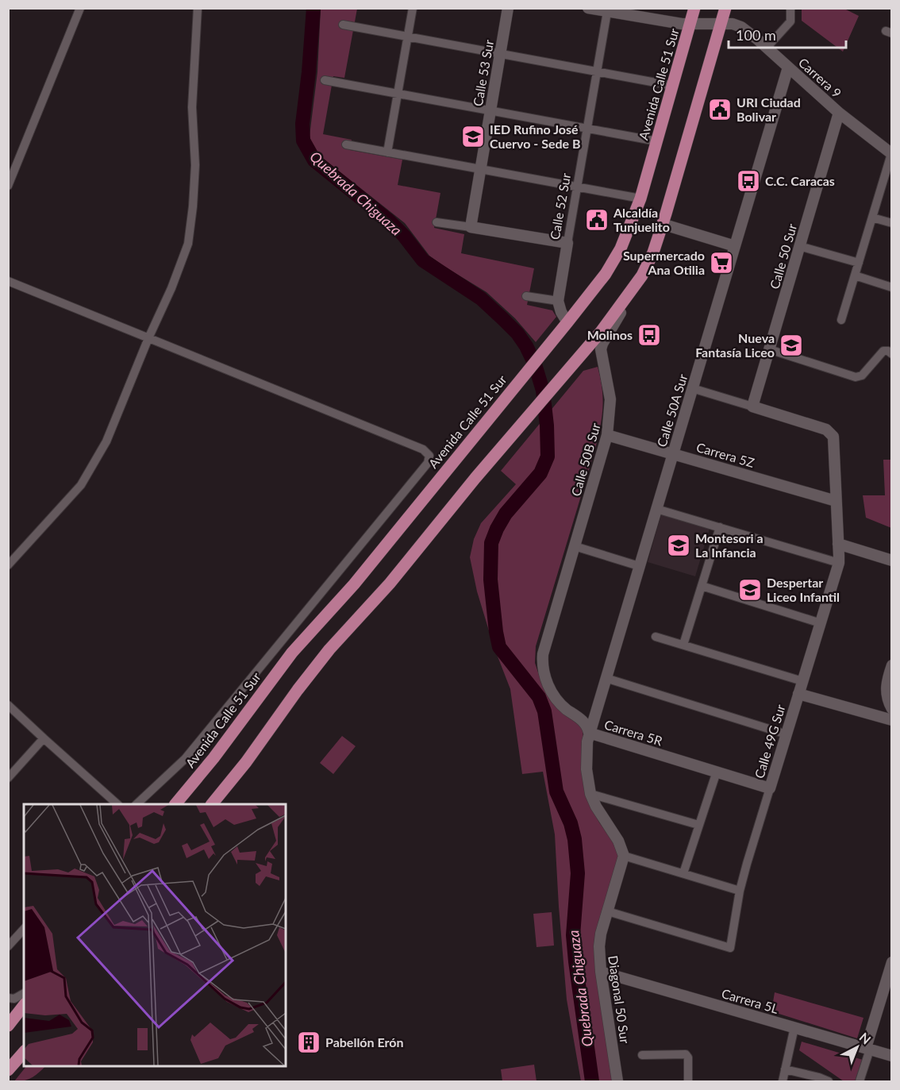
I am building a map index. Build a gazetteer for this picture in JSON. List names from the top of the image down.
{
  "streets": {
    "main road": ["Avenida Calle 51 Sur"],
    "street": [
      "Calle 53 Sur",
      "Carrera 9",
      "Calle 52 Sur",
      "Calle 50 Sur",
      "Calle 50A Sur",
      "Carrera 5Z",
      "Calle 50B Sur",
      "Carrera 5R",
      "Calle 49G Sur",
      "Diagonal 50 Sur",
      "Carrera 5L"
    ]
  },
  "crossings": [
    ["Carrera 9", "Avenida Calle 51 Sur"],
    ["Carrera 9", "Calle 52 Sur"],
    ["Carrera 9", "Calle 50 Sur"],
    ["Carrera 9", "Calle 50A Sur"],
    ["Calle 50 Sur", "Calle 49G Sur"],
    ["Calle 50A Sur", "Carrera 5Z"],
    ["Calle 50A Sur", "Carrera 5R"],
    ["Carrera 5Z", "Calle 50B Sur"],
    ["Carrera 5Z", "Calle 49G Sur"],
    ["Calle 50B Sur", "Carrera 5R"],
    ["Carrera 5R", "Calle 49G Sur"],
    ["Calle 49G Sur", "Diagonal 50 Sur"],
    ["Diagonal 50 Sur", "Carrera 5L"]
  ],
  "water": ["Quebrada Chiguaza"],
  "places": {
    "public building": ["URI Ciudad Bolivar", "Alcaldía Tunjuelito"],
    "school or university": [
      "IED Rufino José Cuervo - Sede B",
      "Nueva Fantasía Liceo",
      "Montesori a La Infancia",
      "Despertar Liceo Infantil"
    ],
    "bus stop": ["C.C. Caracas", "Molinos"],
    "supermarket": ["Supermercado Ana Otilia"],
    "building": ["Pabellón Erón"]
  },
  "scale_bar": "100 m",
  "north": "top right"
}
